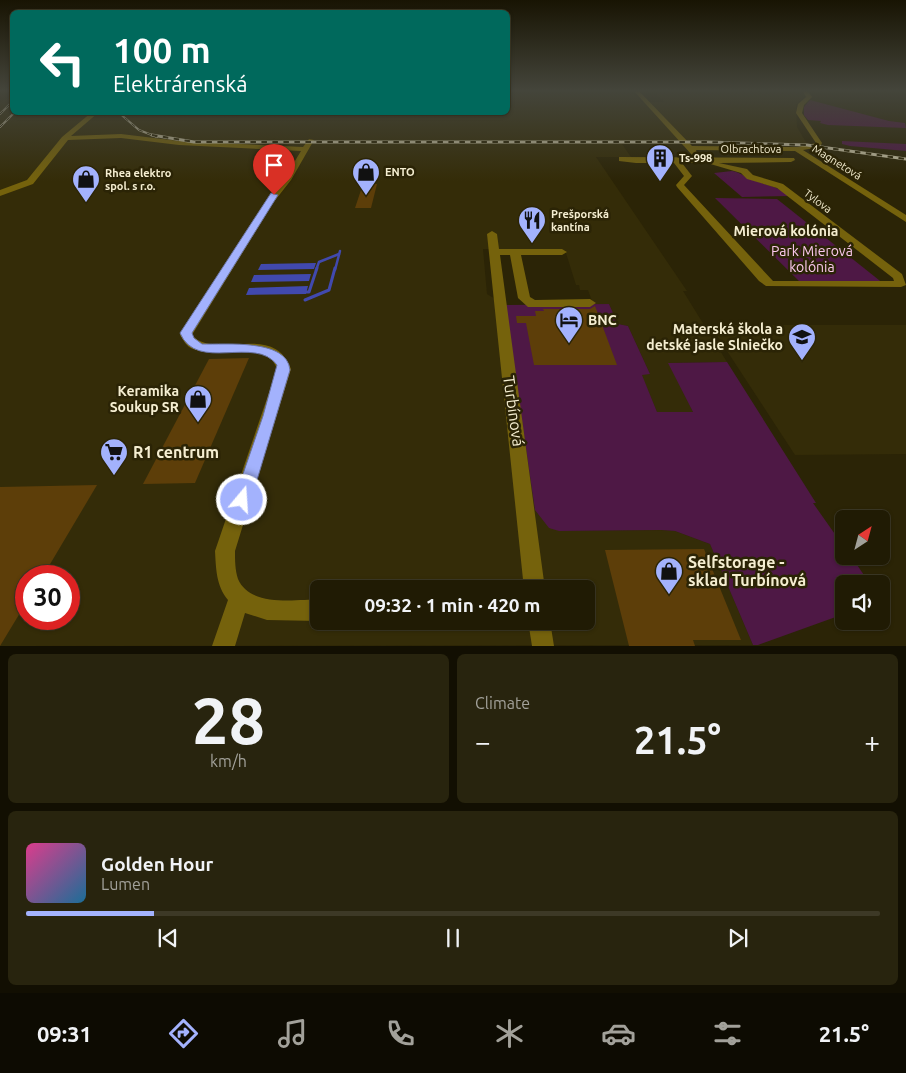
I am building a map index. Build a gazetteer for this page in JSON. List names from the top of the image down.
{
  "streets": {
    "street": [
      "Olbrachtova",
      "Magnetová",
      "Tylova",
      "Turbínová"
    ]
  },
  "crossings": [
    ["Olbrachtova", "Tylova"]
  ],
  "districts": ["Mierová kolónia"],
  "parks": ["Park Mierová kolónia"],
  "places": {
    "building": ["Ts-998"],
    "shop": [
      "ENTO",
      "Rhea elektro spol. s r.o.",
      "Keramika Soukup SR",
      "Selfstorage - sklad Turbínová"
    ],
    "restaurant": ["Prešporská kantína"],
    "hotel": ["BNC"],
    "school or university": ["Materská škola a detské jasle Slniečko"],
    "supermarket": ["R1 centrum"]
  },
  "north": "top right",
  "page": {
    "turn": ["100 m", "Elektrárenská"],
    "limit": "30",
    "trip": "09:32 · 1 min · 420 m",
    "tile": [
      ["28", "km/h"],
      "Climate"
    ],
    "heat": ["−", "21.5°", "+"],
    "song": ["Golden Hour", "Lumen"],
    "tabs": ["09:31", "21.5°"]
  }
}
